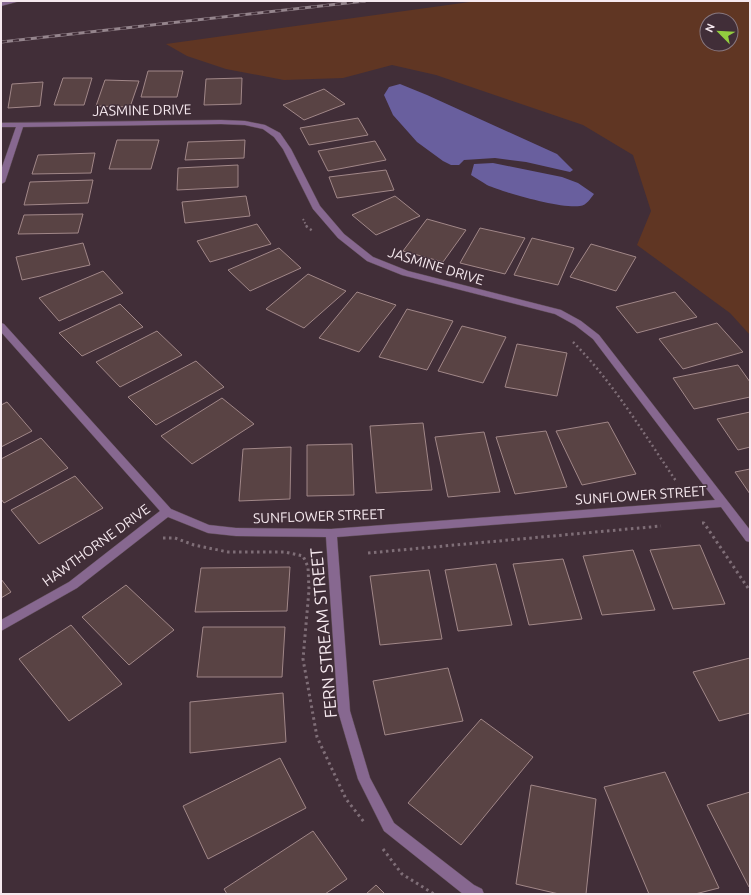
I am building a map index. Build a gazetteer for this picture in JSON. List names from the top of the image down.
{
  "streets": {
    "street": [
      "JASMINE DRIVE",
      "SUNFLOWER STREET",
      "HAWTHORNE DRIVE",
      "FERN STREAM STREET"
    ]
  },
  "crossings": [
    ["JASMINE DRIVE", "SUNFLOWER STREET"],
    ["SUNFLOWER STREET", "HAWTHORNE DRIVE"],
    ["SUNFLOWER STREET", "FERN STREAM STREET"]
  ],
  "north": "top left"
}
